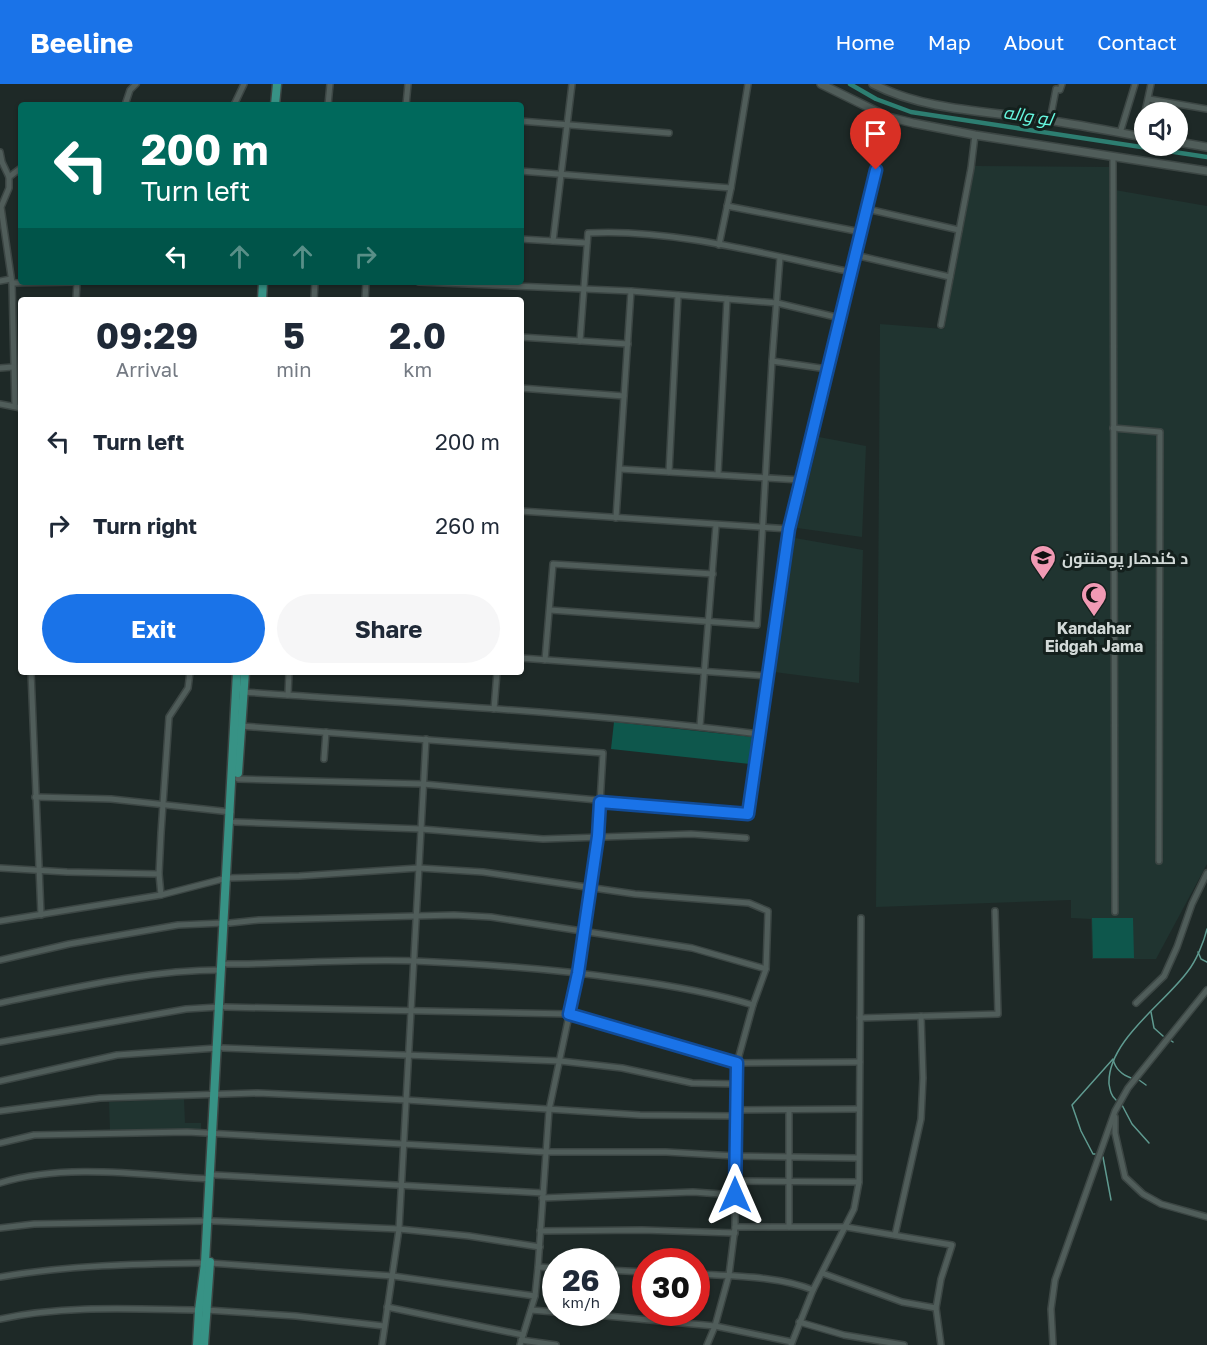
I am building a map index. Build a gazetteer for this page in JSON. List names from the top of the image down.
{
  "water": ["لو واله"],
  "places": {
    "school or university": ["د کندهار پوهنتون"],
    "mosque": ["Kandahar Eidgah Jama"]
  },
  "page": {
    "header": "Beeline",
    "nav": [
      "Home",
      "Map",
      "About",
      "Contact"
    ],
    "turn": ["200 m", "Turn left"],
    "eta": [
      "09:29",
      "Arrival",
      "5",
      "min",
      "2.0",
      "km"
    ],
    "list": [
      {
        "name": "Turn left",
        "value": "200 m"
      },
      {
        "name": "Turn right",
        "value": "260 m"
      }
    ],
    "buttons": ["Exit", "Share"],
    "speed": "26 km/h",
    "limit": "30"
  }
}
